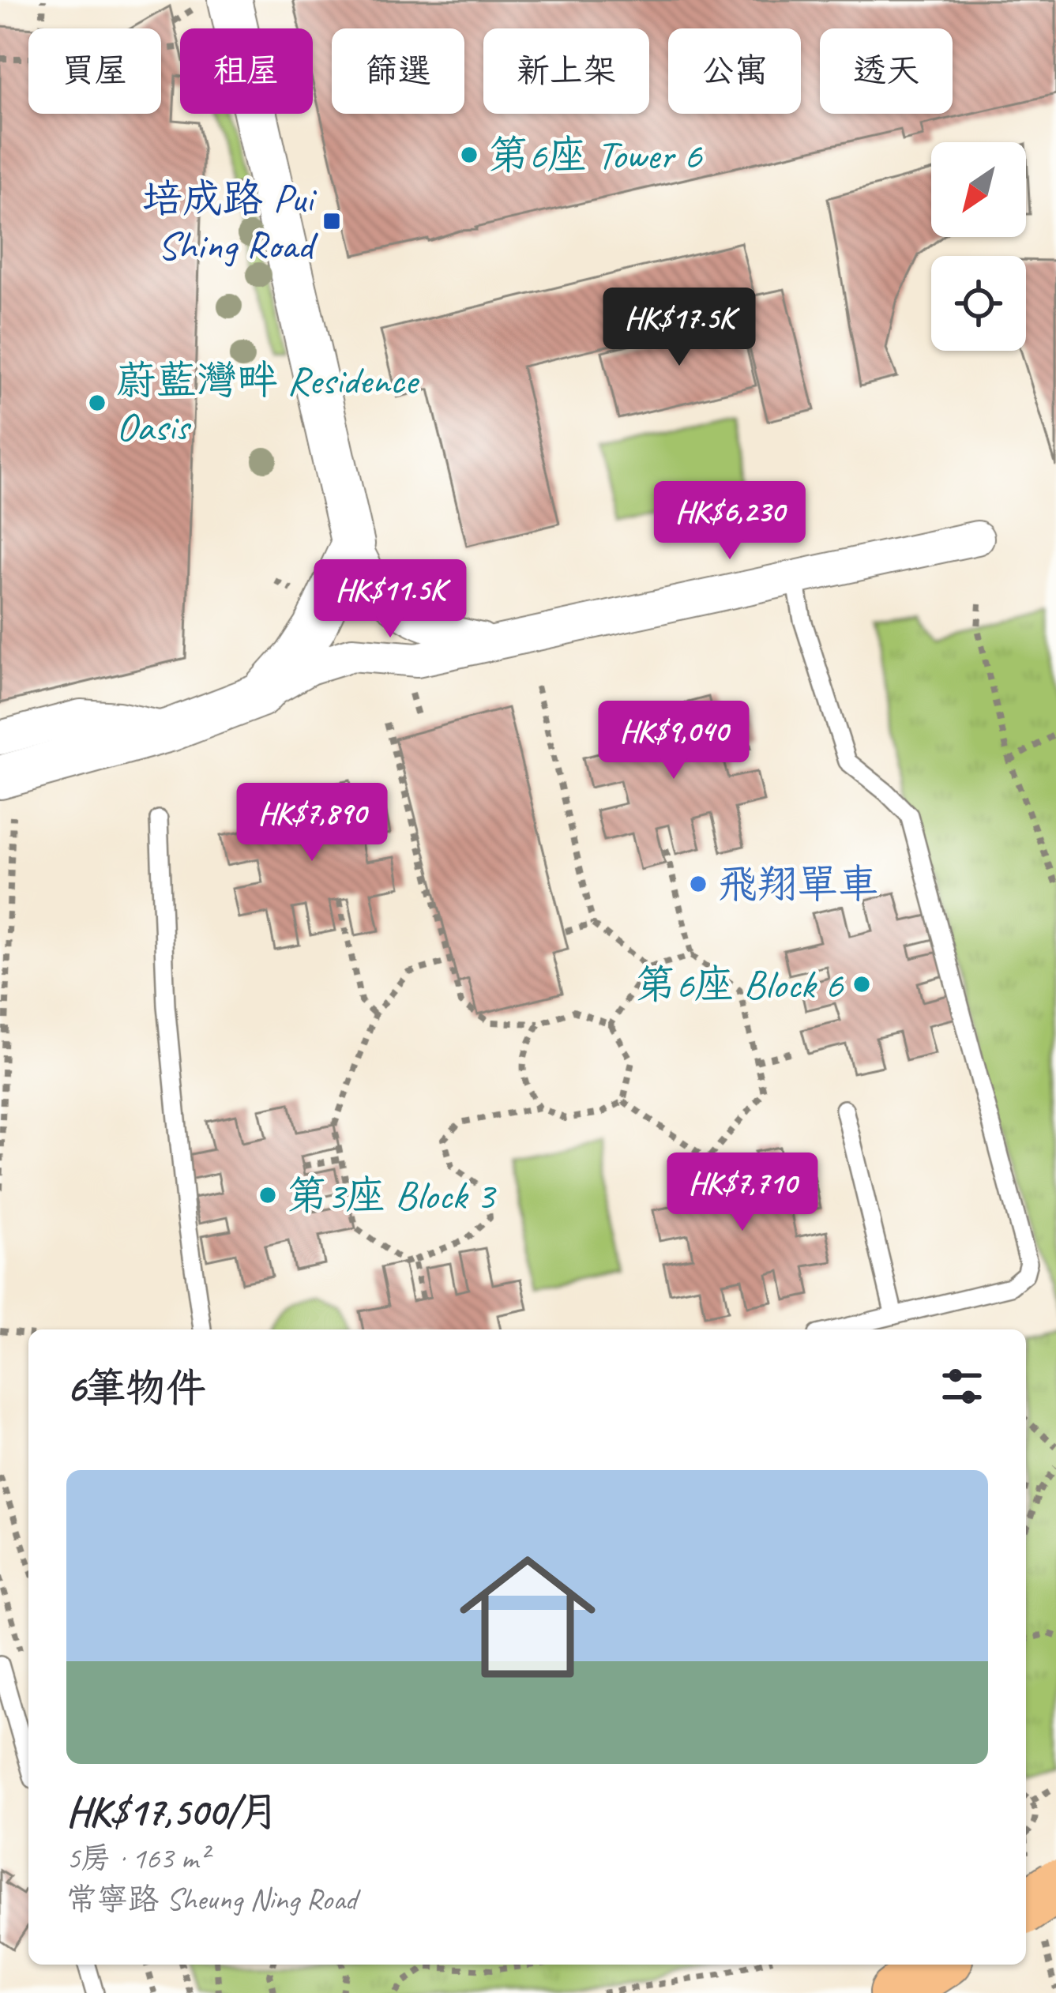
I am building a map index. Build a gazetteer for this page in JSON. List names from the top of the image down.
{
  "places": {
    "other": [
      "第6座 Tower 6",
      "蔚藍灣畔 Residence Oasis",
      "飛翔單車",
      "第6座 Block 6",
      "第3座 Block 3"
    ],
    "transit": ["培成路 Pui Shing Road"]
  },
  "north": "bottom left",
  "page": {
    "chip": [
      "買屋",
      "租屋",
      "篩選",
      "新上架",
      "公寓",
      "透天"
    ],
    "price": [
      "HK$17.5K",
      "HK$6,230",
      "HK$11.5K",
      "HK$9,040",
      "HK$7,890",
      "HK$7,710"
    ],
    "heading": "6筆物件",
    "list": [
      {
        "name": "HK$17,500/月",
        "note": "5房 · 163 m² · 常寧路 Sheung Ning Road"
      }
    ]
  }
}
